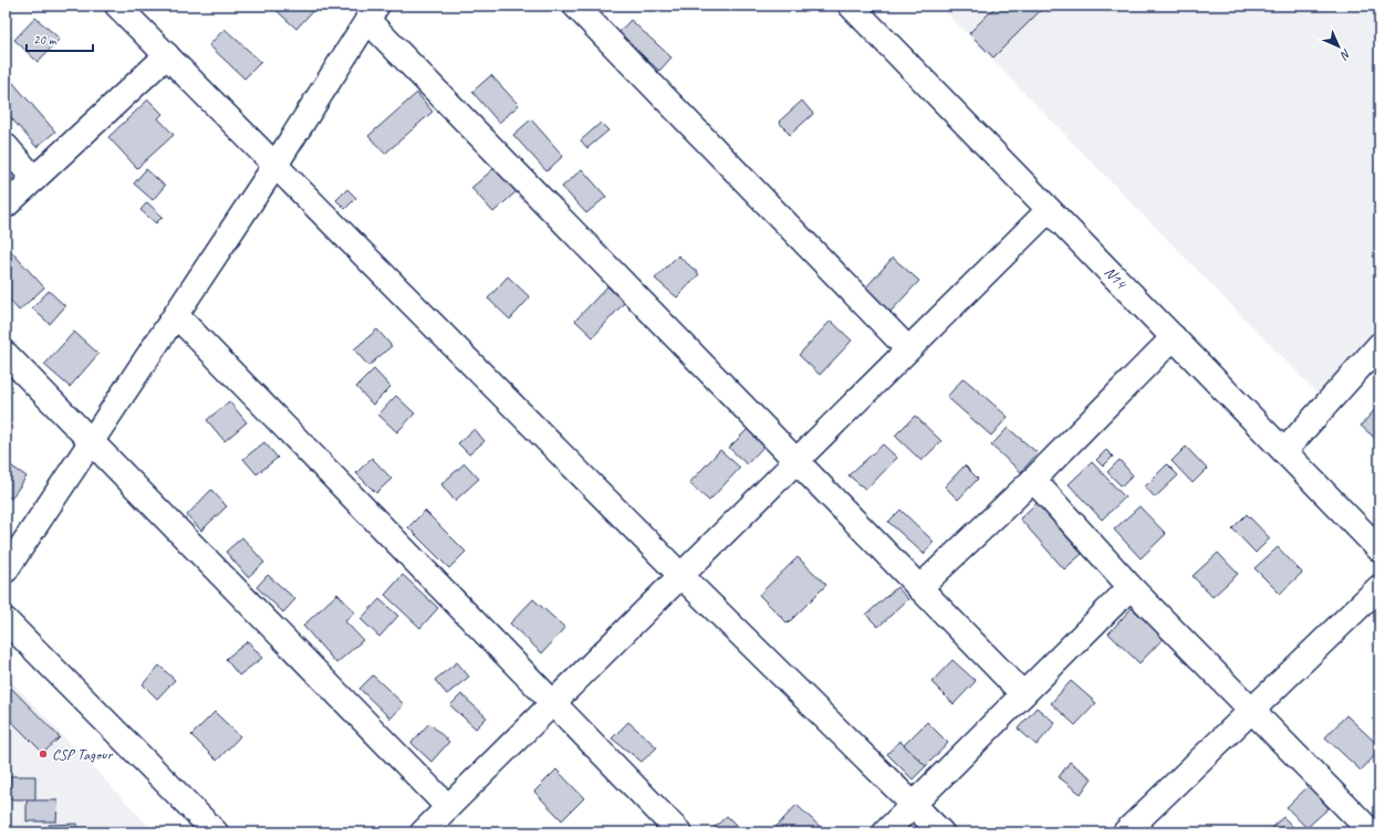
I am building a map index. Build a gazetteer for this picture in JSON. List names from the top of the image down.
{
  "streets": {
    "street": ["N14"]
  },
  "places": ["CSP Tagour"],
  "scale_bar": "20 m",
  "north": "bottom right"
}
